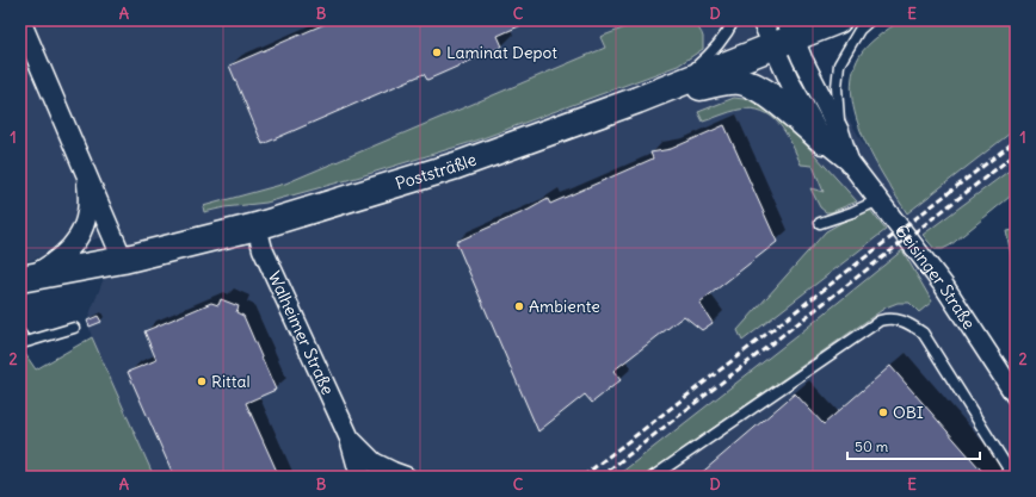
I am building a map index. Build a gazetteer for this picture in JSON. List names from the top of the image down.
{
  "streets": {
    "main road": ["Poststräßle"],
    "street": ["Geisinger Straße", "Walheimer Straße"]
  },
  "crossings": [
    ["Poststräßle", "Geisinger Straße"],
    ["Poststräßle", "Walheimer Straße"]
  ],
  "places": [
    "Laminat Depot",
    "Ambiente",
    "Rittal",
    "OBI"
  ],
  "scale_bar": "50 m",
  "grid": {
    "columns": [
      "A",
      "B",
      "C",
      "D",
      "E"
    ],
    "rows": ["1", "2"]
  }
}
